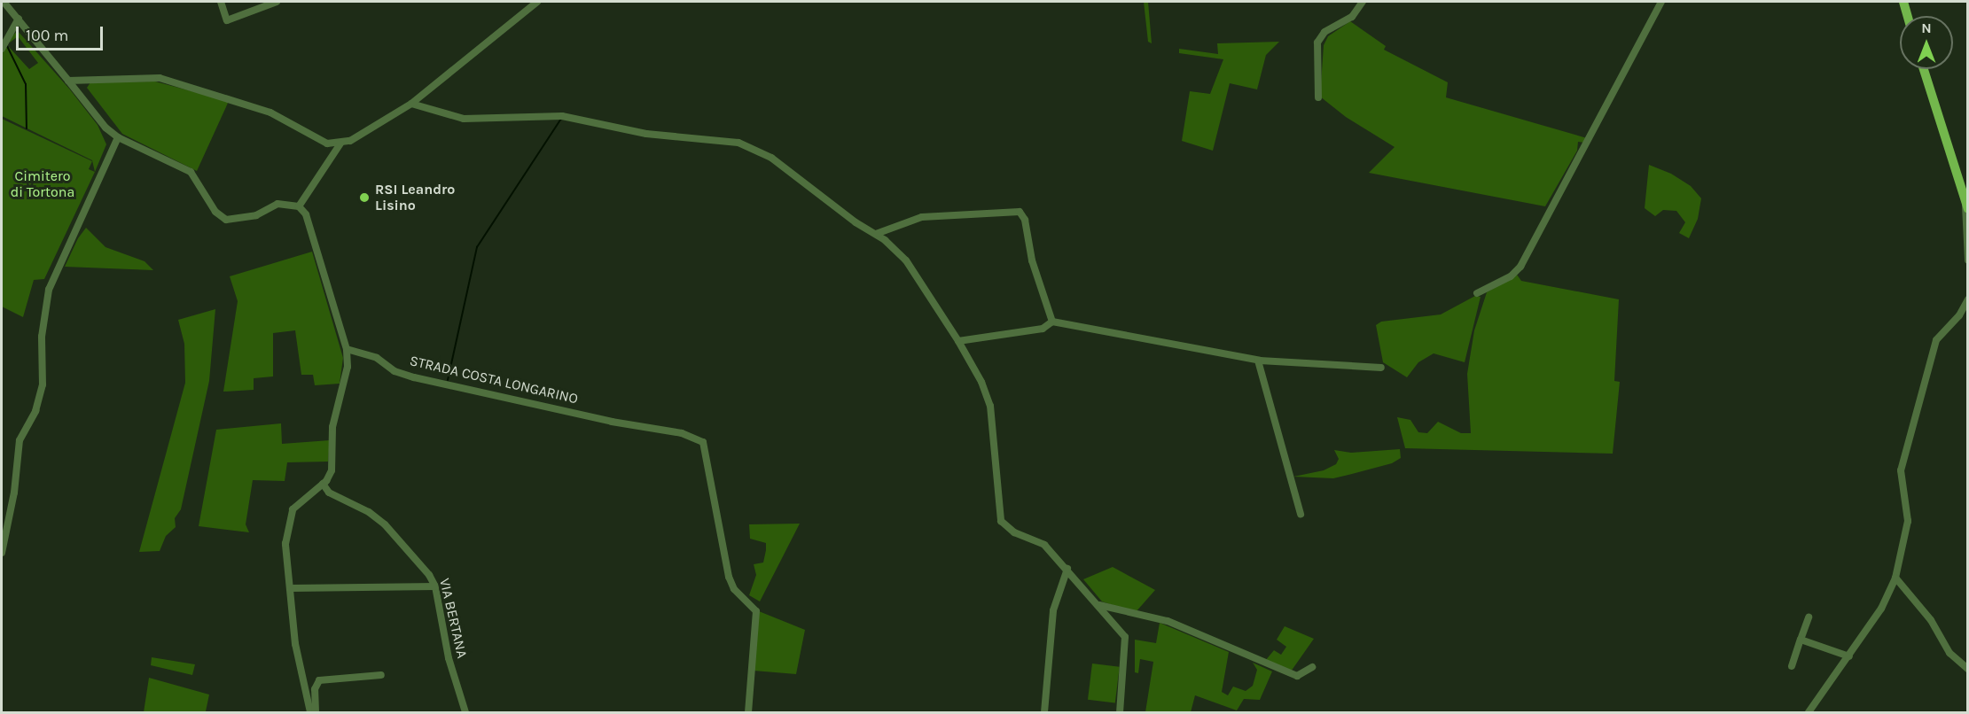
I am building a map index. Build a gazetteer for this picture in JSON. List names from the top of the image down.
{
  "streets": {
    "street": ["STRADA COSTA LONGARINO", "VIA BERTANA"]
  },
  "parks": ["Cimitero di Tortona"],
  "places": ["RSI Leandro Lisino"],
  "scale_bar": "100 m",
  "north": "top"
}
